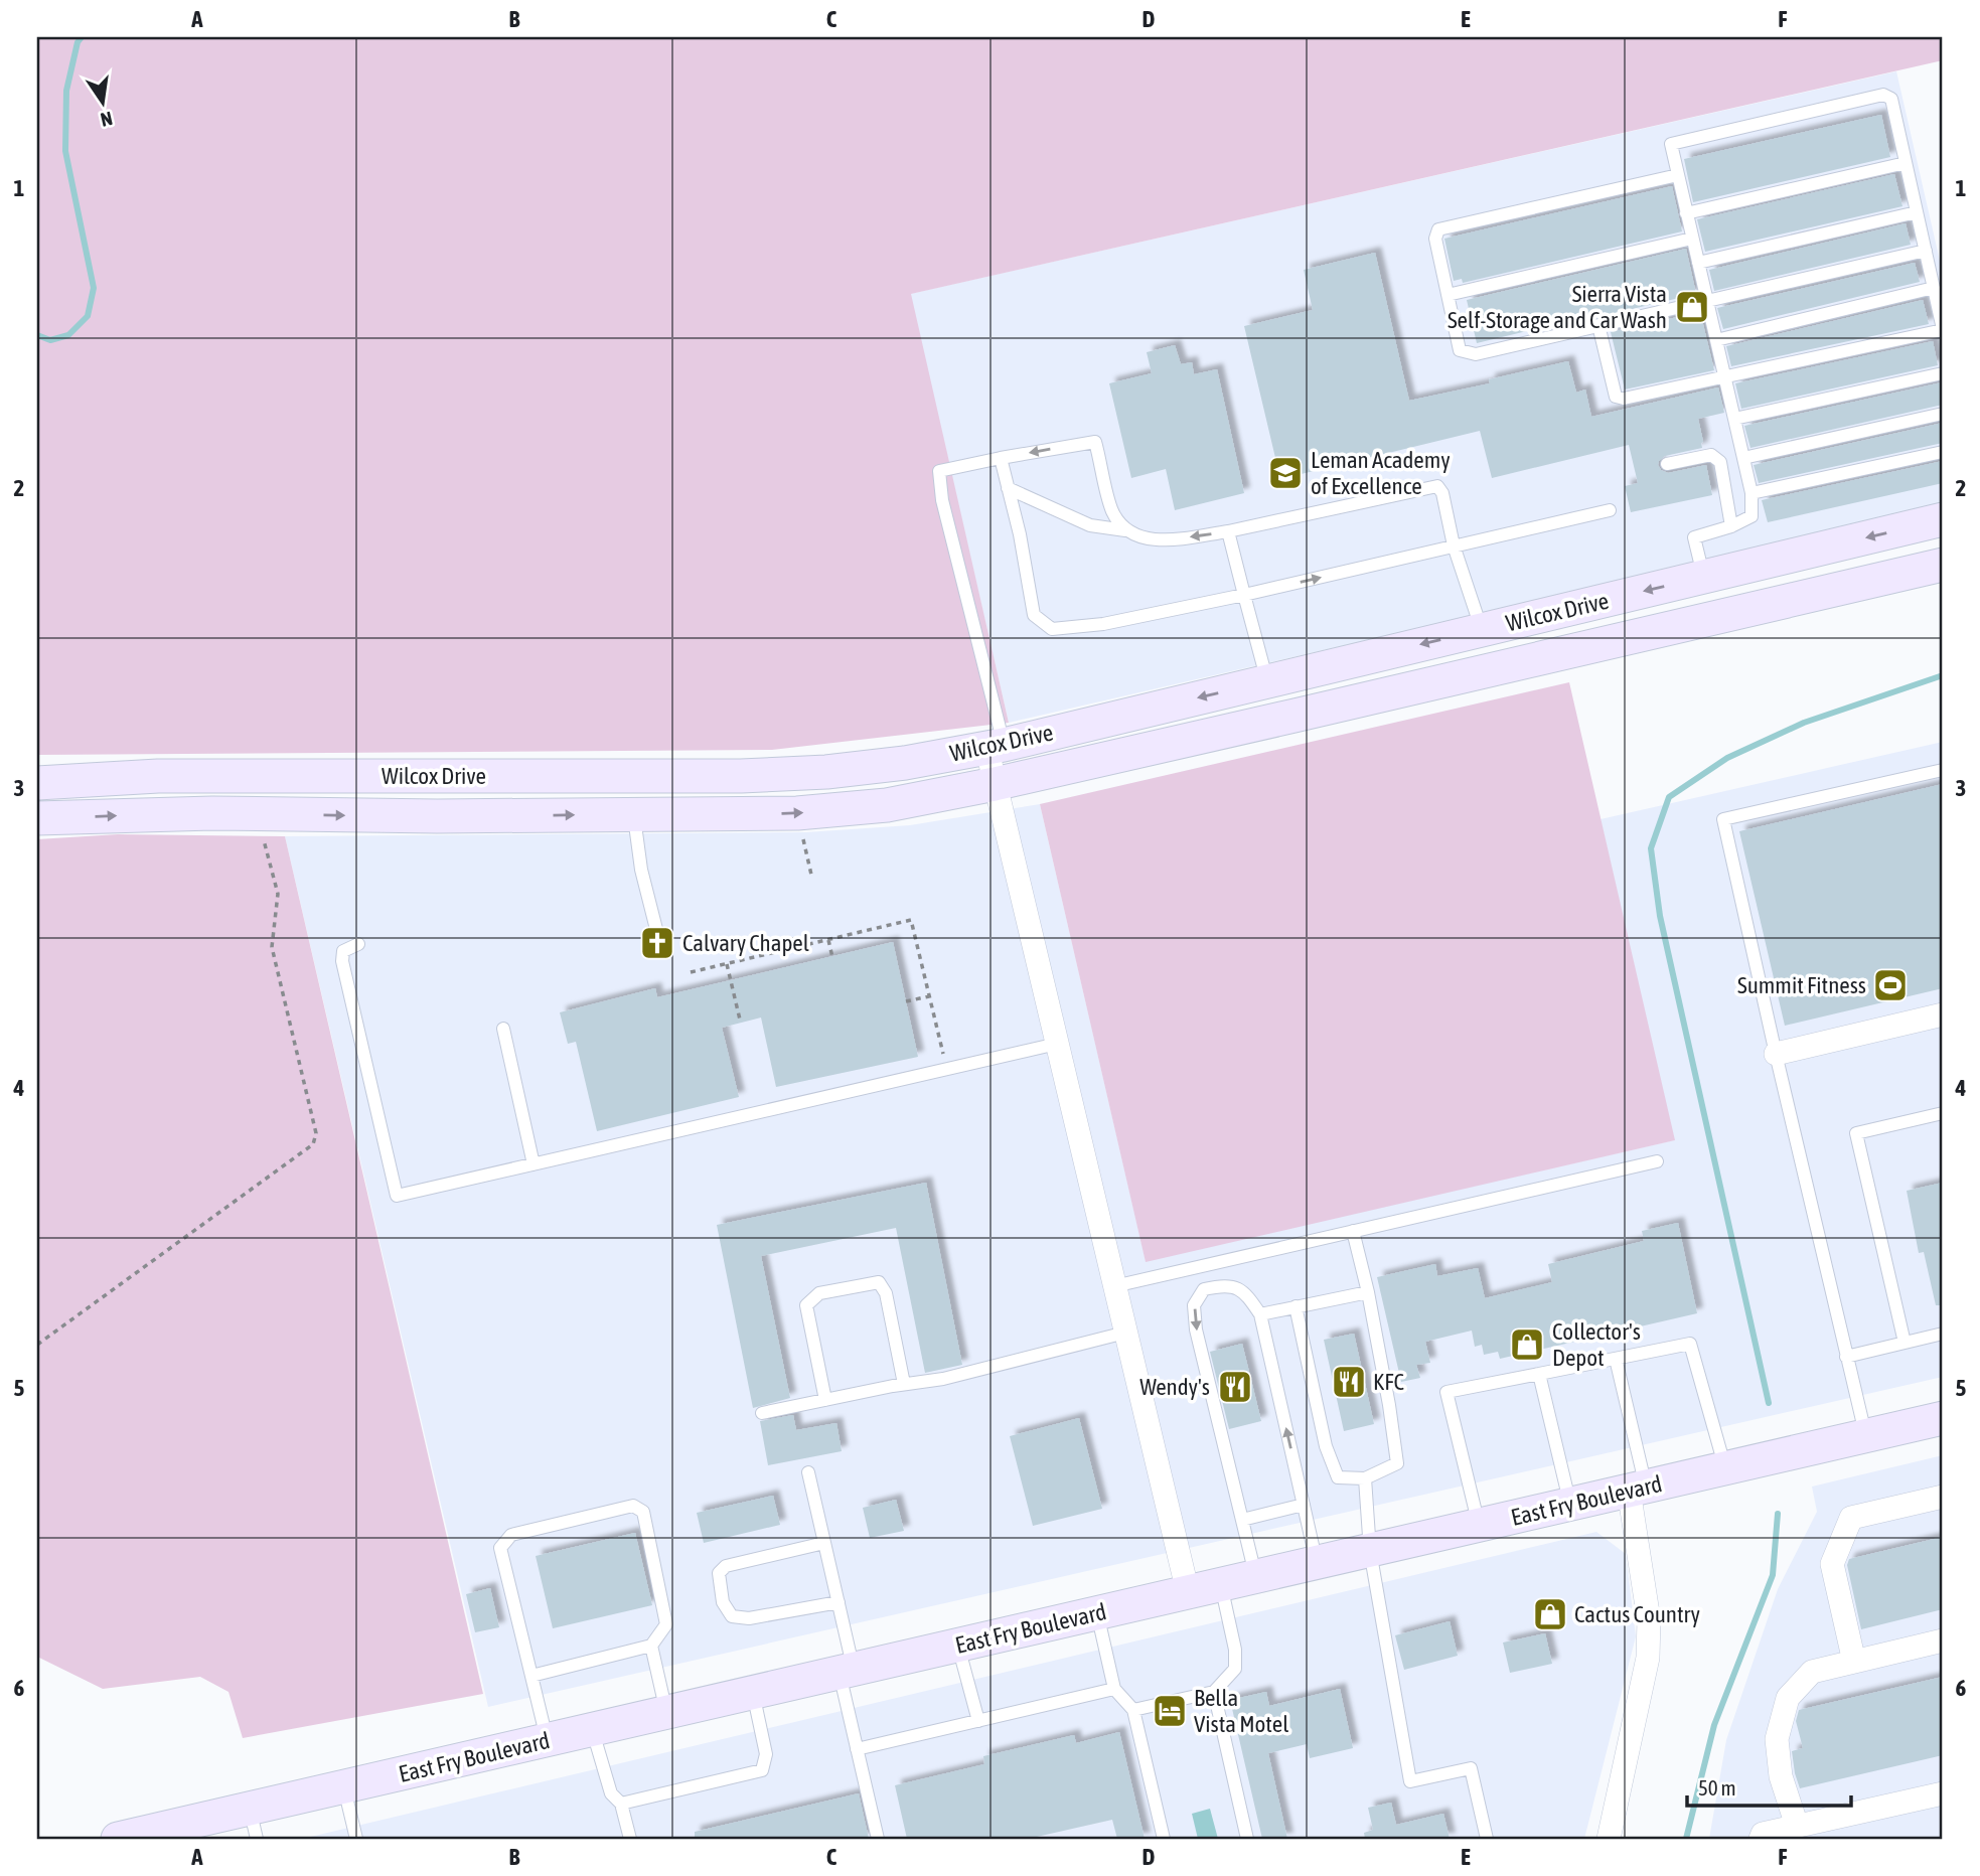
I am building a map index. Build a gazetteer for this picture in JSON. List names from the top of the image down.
{
  "streets": {
    "street": ["Wilcox Drive", "East Fry Boulevard"]
  },
  "places": {
    "shop": ["Sierra Vista Self-Storage and Car Wash", "Collector's Depot", "Cactus Country"],
    "school or university": ["Leman Academy of Excellence"],
    "church": ["Calvary Chapel"],
    "sports": ["Summit Fitness"],
    "restaurant": ["KFC", "Wendy's"],
    "hotel": ["Bella Vista Motel"]
  },
  "scale_bar": "50 m",
  "north": "bottom",
  "grid": {
    "columns": [
      "A",
      "B",
      "C",
      "D",
      "E",
      "F"
    ],
    "rows": [
      "1",
      "2",
      "3",
      "4",
      "5",
      "6"
    ]
  }
}
